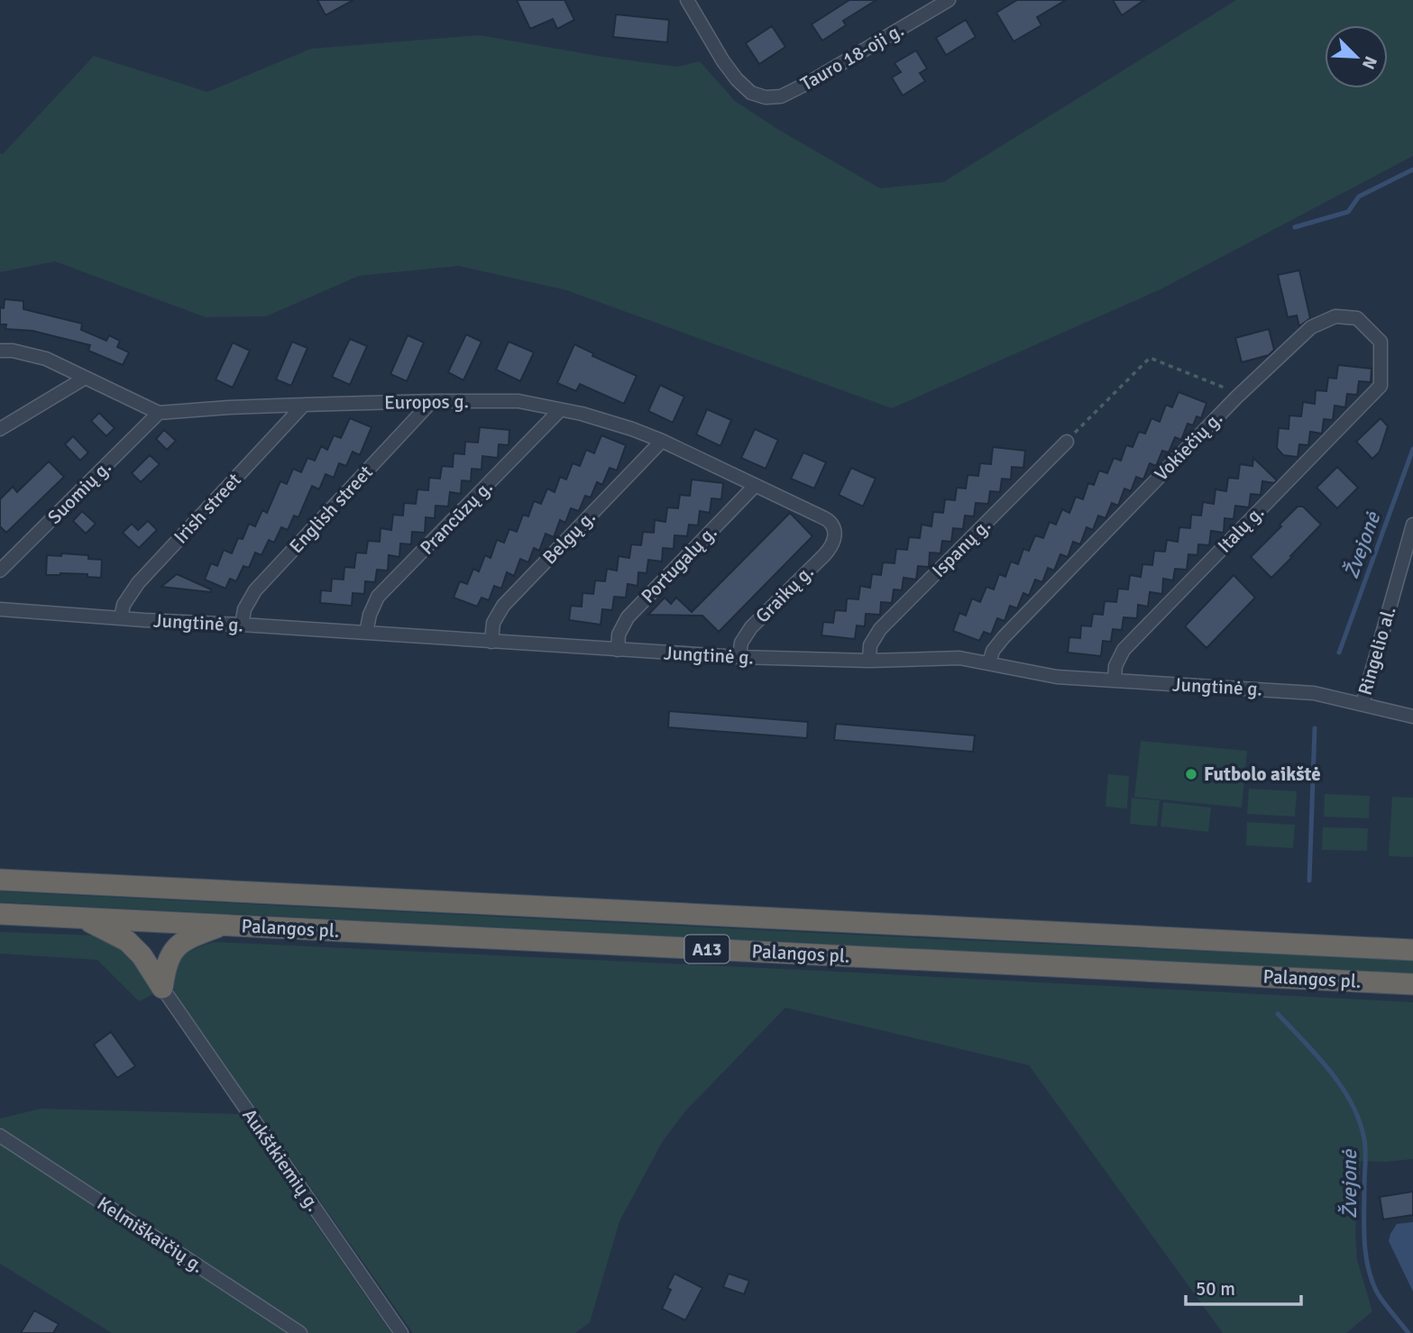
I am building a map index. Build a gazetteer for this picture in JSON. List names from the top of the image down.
{
  "streets": {
    "highway": ["Palangos pl.", "A13"],
    "street": [
      "Tauro 18-oji g.",
      "Europos g.",
      "Vokiečių g.",
      "Suomių g.",
      "Irish street",
      "English street",
      "Prancūzų g.",
      "Italų g.",
      "Belgų g.",
      "Ispanų g.",
      "Portugalų g.",
      "Graikų g.",
      "Jungtinė g.",
      "Ringelio al.",
      "Aukštkiemių g.",
      "Kelmiškaičių g."
    ]
  },
  "crossings": [
    ["Europos g.", "Suomių g."],
    ["Europos g.", "Irish street"],
    ["Europos g.", "English street"],
    ["Europos g.", "Prancūzų g."],
    ["Europos g.", "Belgų g."],
    ["Europos g.", "Portugalų g."],
    ["Europos g.", "Graikų g."],
    ["Vokiečių g.", "Italų g."],
    ["Vokiečių g.", "Jungtinė g."],
    ["Irish street", "Jungtinė g."],
    ["English street", "Jungtinė g."],
    ["Prancūzų g.", "Jungtinė g."],
    ["Italų g.", "Jungtinė g."],
    ["Belgų g.", "Jungtinė g."],
    ["Ispanų g.", "Jungtinė g."],
    ["Portugalų g.", "Jungtinė g."],
    ["Graikų g.", "Jungtinė g."],
    ["Jungtinė g.", "Ringelio al."]
  ],
  "water": ["Žvejonė"],
  "places": ["Futbolo aikštė"],
  "scale_bar": "50 m",
  "north": "bottom right"
}
